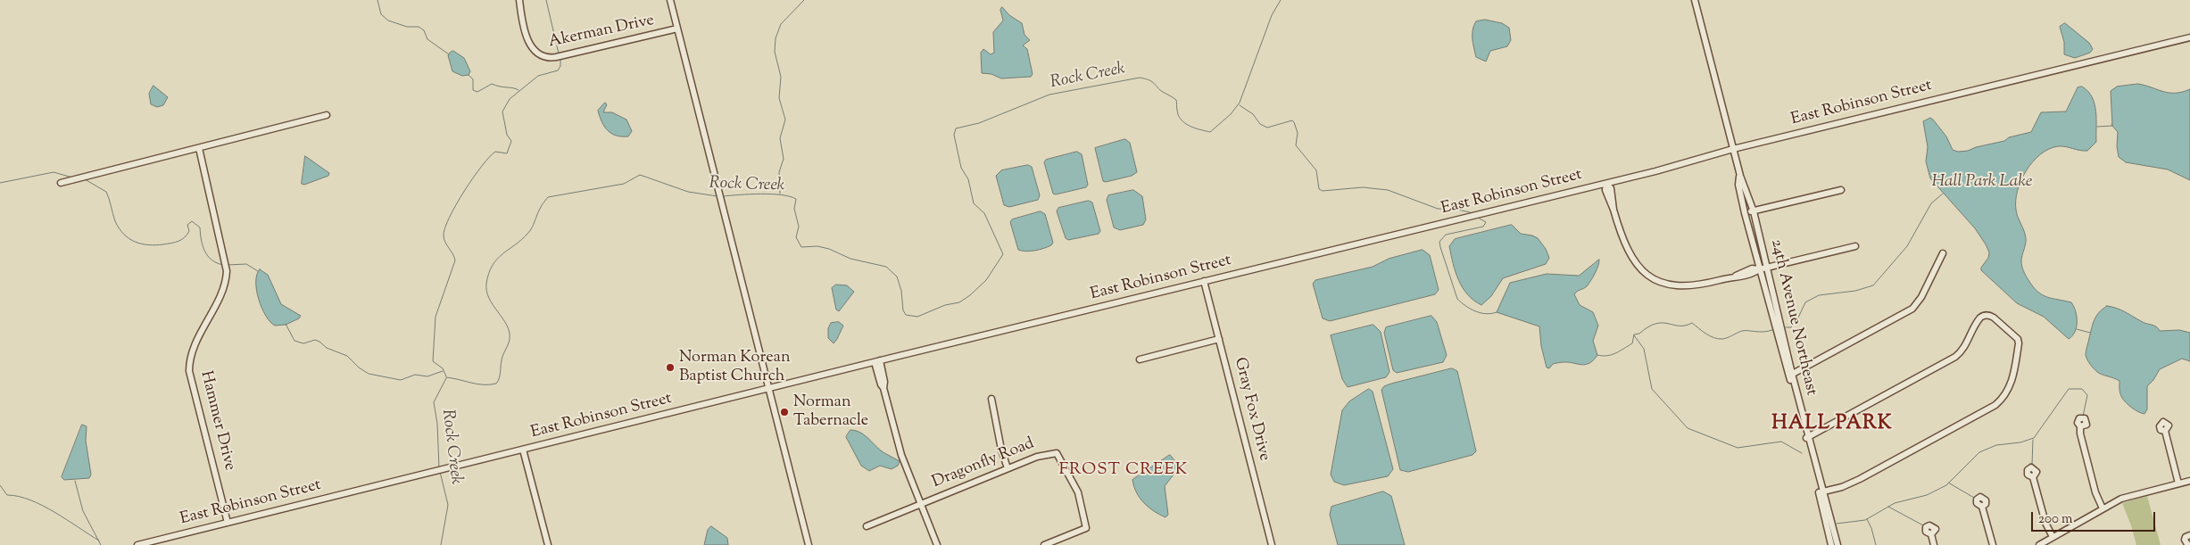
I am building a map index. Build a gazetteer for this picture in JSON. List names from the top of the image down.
{
  "streets": {
    "street": [
      "Akerman Drive",
      "East Robinson Street",
      "24th Avenue Northeast",
      "Gray Fox Drive",
      "Hammer Drive",
      "Dragonfly Road"
    ]
  },
  "crossings": [
    ["East Robinson Street", "24th Avenue Northeast"],
    ["East Robinson Street", "Gray Fox Drive"],
    ["East Robinson Street", "Hammer Drive"]
  ],
  "districts": ["HALL PARK", "FROST CREEK"],
  "water": ["Rock Creek", "Hall Park Lake"],
  "places": ["Norman Korean Baptist Church", "Norman Tabernacle"],
  "scale_bar": "200 m"
}
